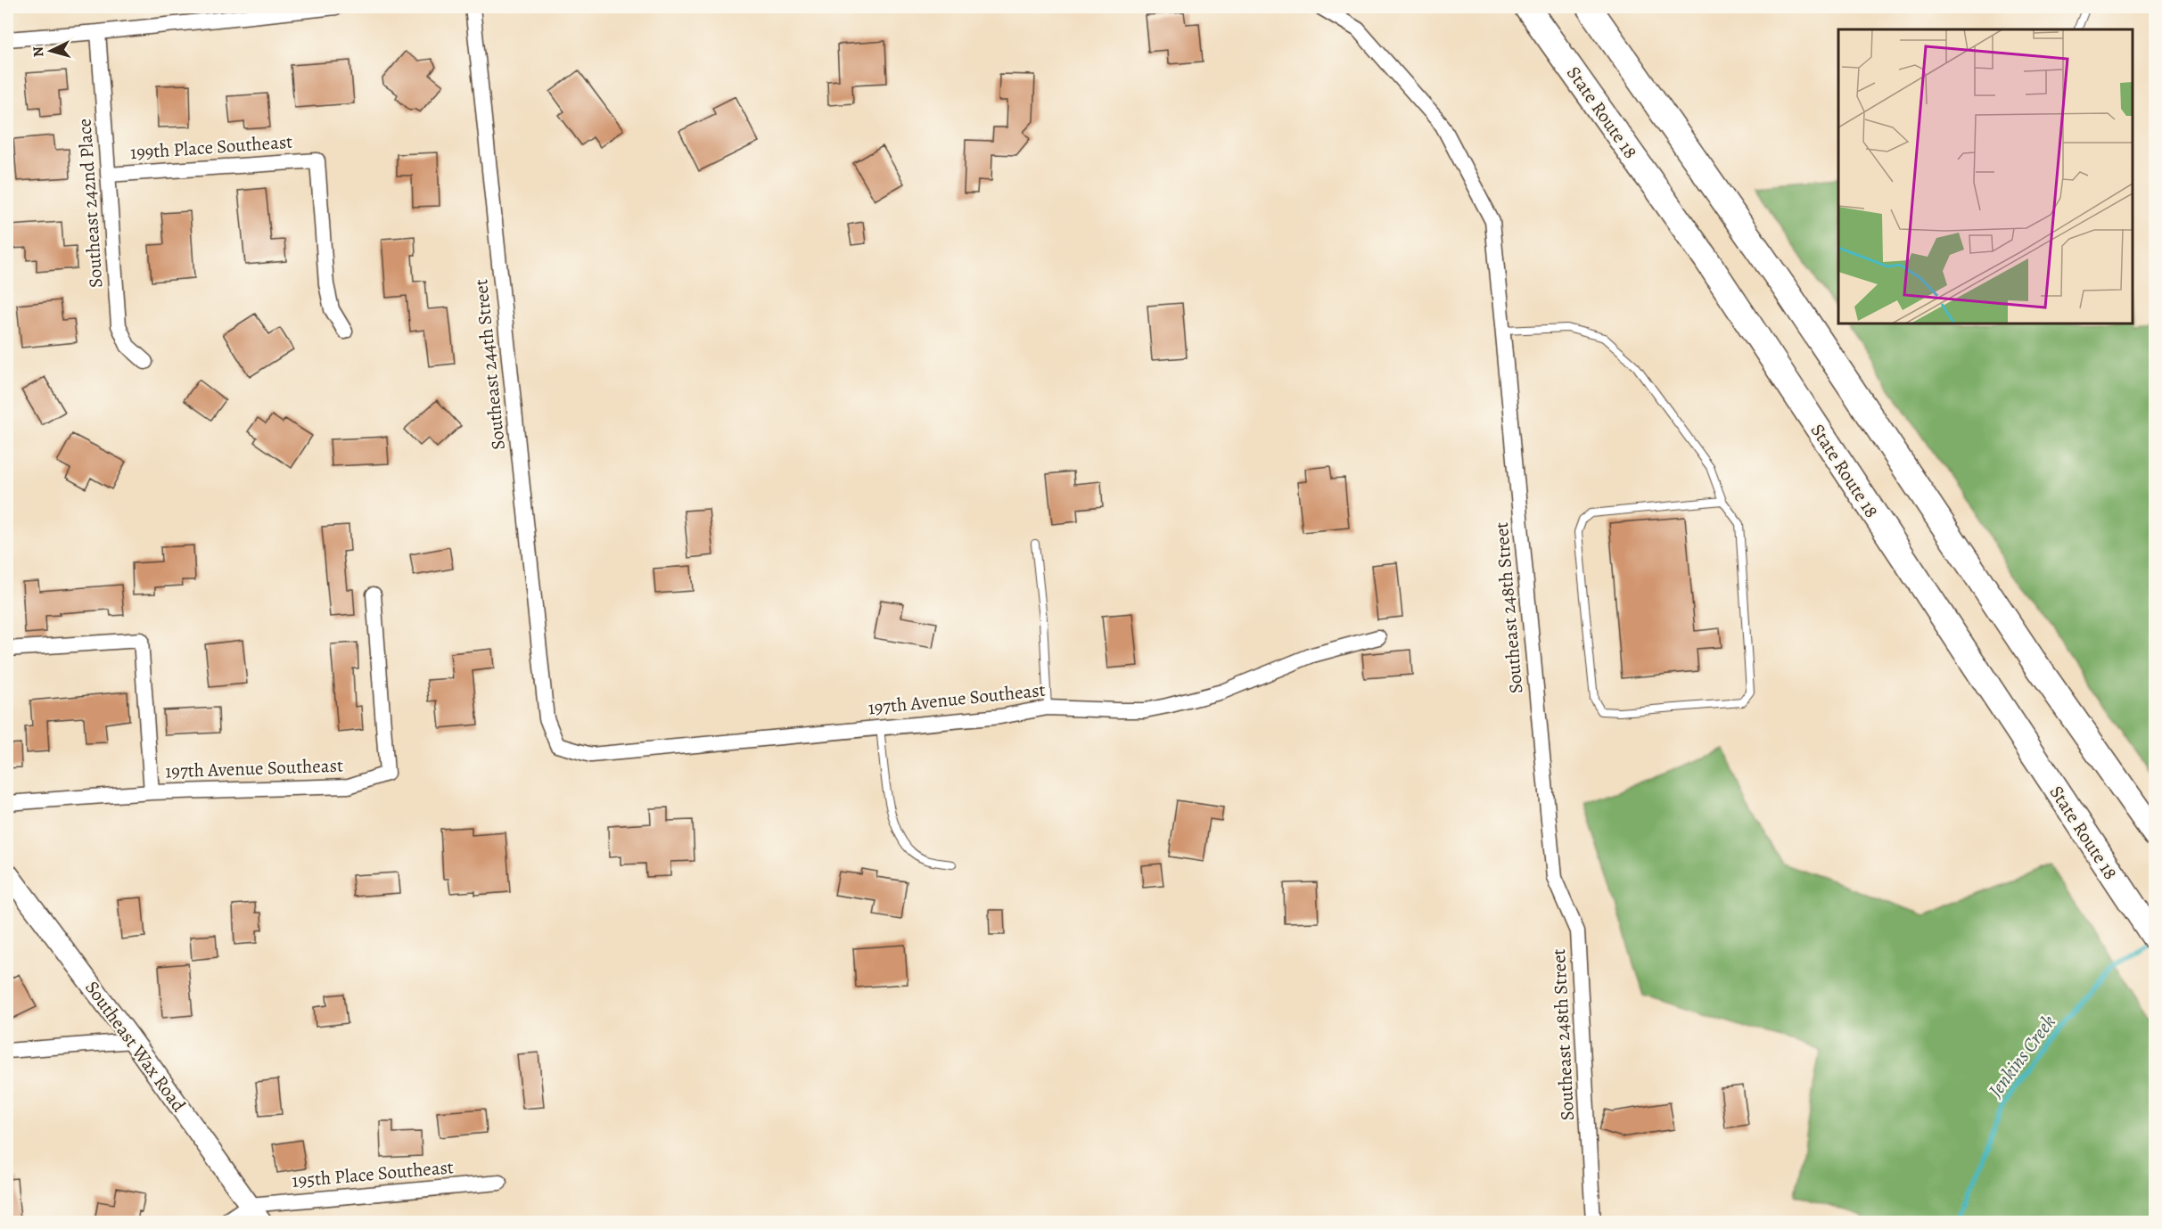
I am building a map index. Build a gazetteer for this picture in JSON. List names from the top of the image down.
{
  "streets": {
    "highway": ["State Route 18"],
    "street": [
      "199th Place Southeast",
      "Southeast 242nd Place",
      "Southeast 244th Street",
      "Southeast 248th Street",
      "197th Avenue Southeast",
      "Southeast Wax Road",
      "195th Place Southeast"
    ]
  },
  "crossings": [
    ["199th Place Southeast", "Southeast 242nd Place"],
    ["Southeast 244th Street", "197th Avenue Southeast"],
    ["Southeast Wax Road", "195th Place Southeast"]
  ],
  "water": ["Jenkins Creek"],
  "north": "left"
}
